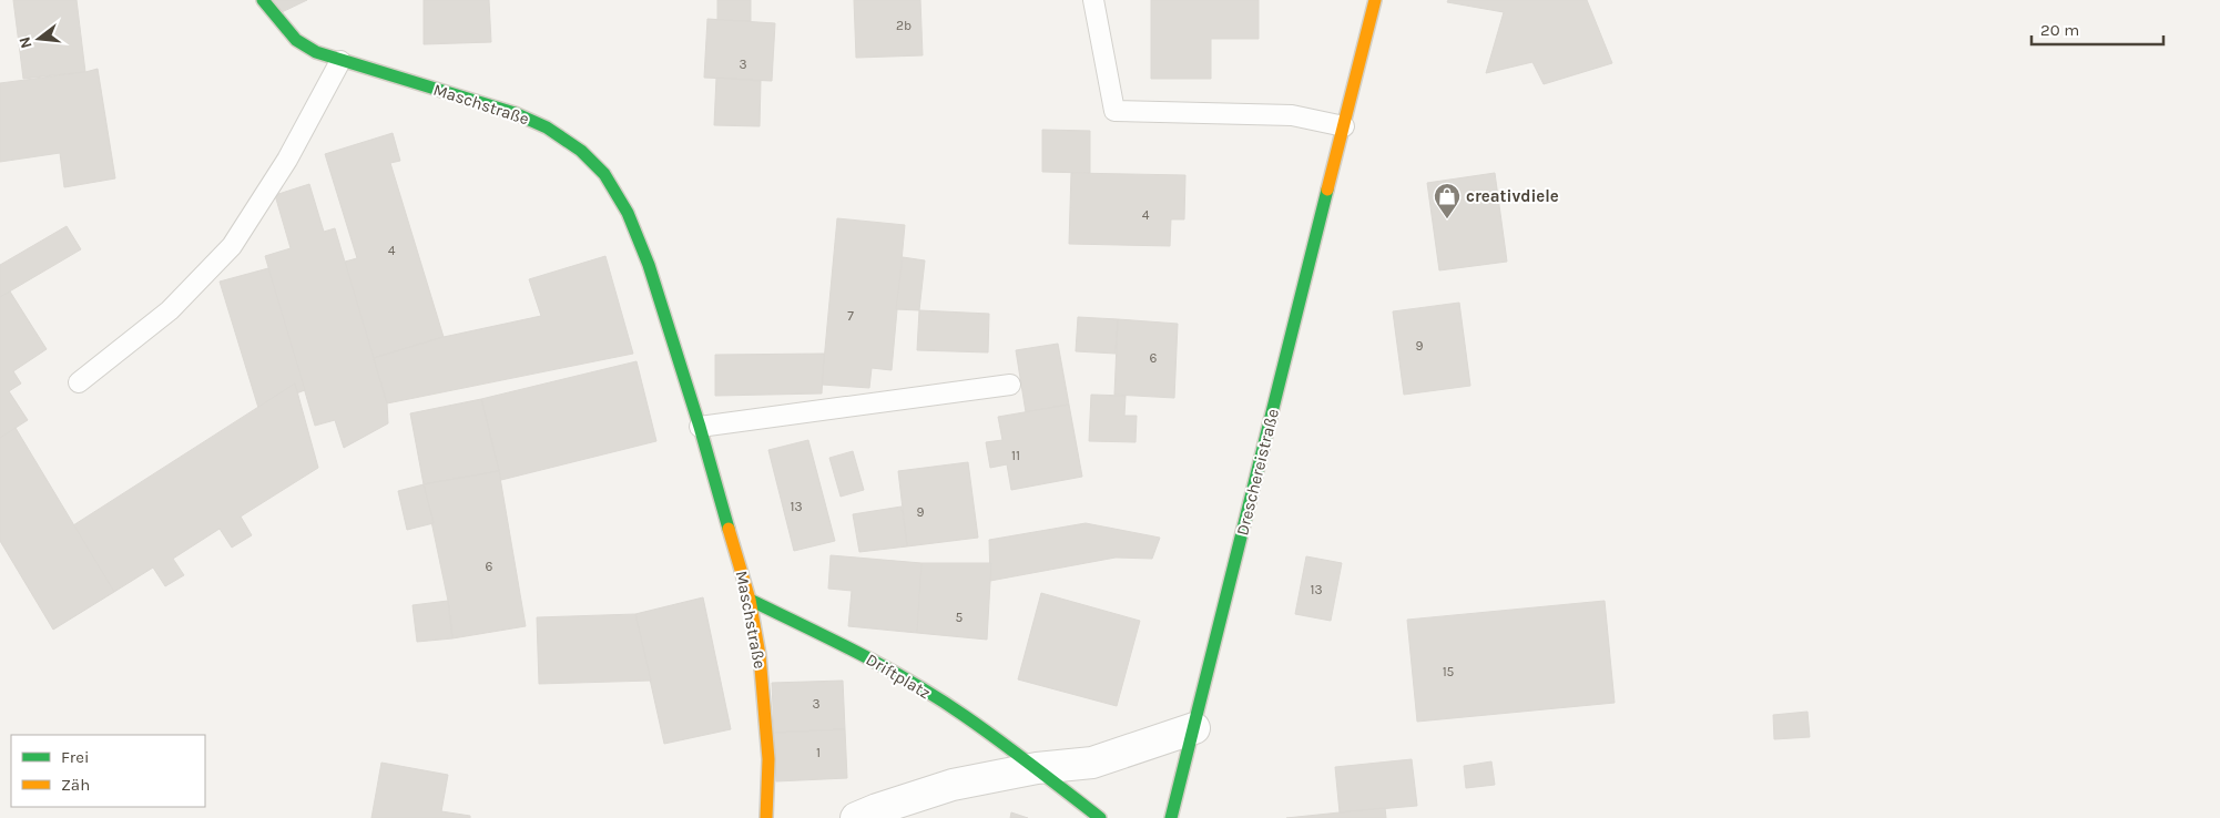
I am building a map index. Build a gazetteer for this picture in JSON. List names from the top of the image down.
{
  "streets": {
    "street": ["Maschstraße", "Dreschereistraße", "Driftplatz"]
  },
  "crossings": [
    ["Maschstraße", "Driftplatz"]
  ],
  "places": {
    "shop": ["creativdiele"]
  },
  "house_numbers": [
    "2b",
    "3",
    "4",
    "4",
    "7",
    "9",
    "6",
    "11",
    "13",
    "9",
    "6",
    "13",
    "5",
    "15",
    "3",
    "1"
  ],
  "legend": ["Frei", "Zäh"],
  "scale_bar": "20 m",
  "north": "left"
}
